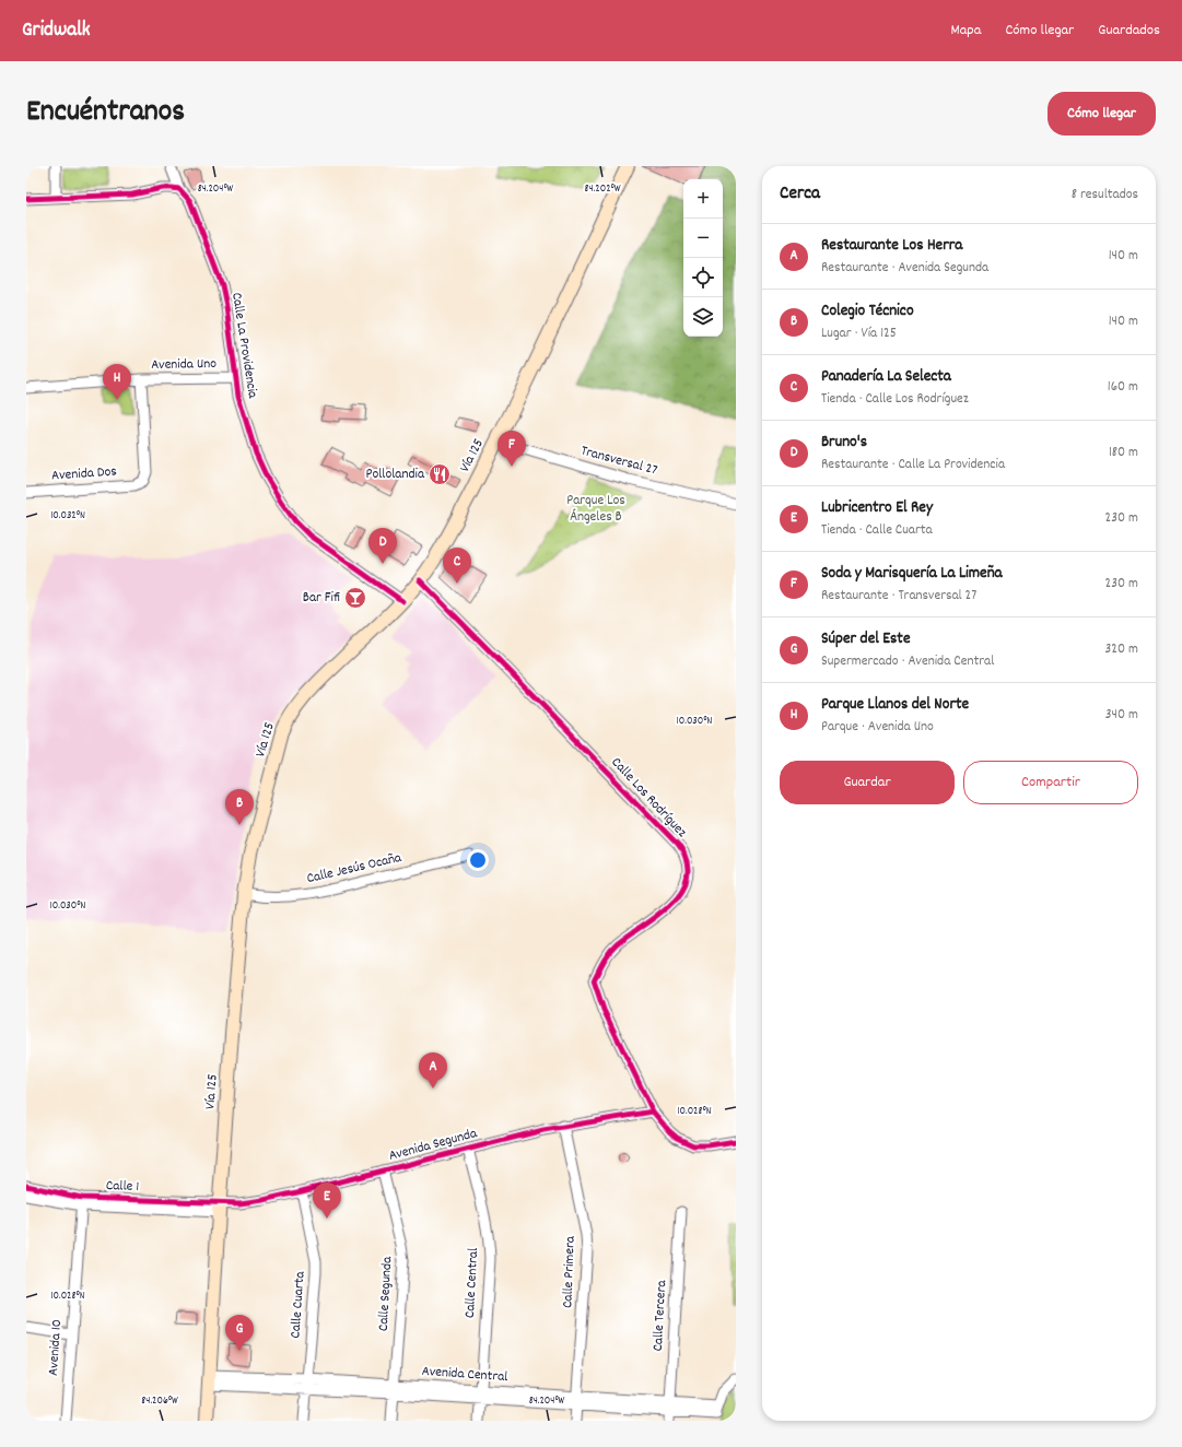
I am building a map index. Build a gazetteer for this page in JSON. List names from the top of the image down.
{
  "streets": {
    "main road": ["Vía 125"],
    "street": [
      "Calle La Providencia",
      "Avenida Uno",
      "Transversal 27",
      "Avenida Dos",
      "Calle Los Rodríguez",
      "Calle Jesús Ocaña",
      "Avenida Segunda",
      "Calle 1",
      "Calle Primera",
      "Calle Central",
      "Calle Segunda",
      "Calle Cuarta",
      "Calle Tercera",
      "Avenida 10",
      "Avenida Central"
    ]
  },
  "crossings": [
    ["Calle La Providencia", "Avenida Uno"],
    ["Calle La Providencia", "Vía 125"],
    ["Avenida Uno", "Avenida Dos"],
    ["Vía 125", "Transversal 27"],
    ["Vía 125", "Calle Los Rodríguez"],
    ["Vía 125", "Calle Jesús Ocaña"],
    ["Vía 125", "Avenida Segunda"],
    ["Vía 125", "Calle 1"],
    ["Vía 125", "Avenida Central"],
    ["Calle Los Rodríguez", "Avenida Segunda"],
    ["Avenida Segunda", "Calle 1"],
    ["Avenida Segunda", "Calle Primera"],
    ["Avenida Segunda", "Calle Central"],
    ["Avenida Segunda", "Calle Segunda"],
    ["Avenida Segunda", "Calle Cuarta"],
    ["Calle 1", "Avenida 10"],
    ["Calle Primera", "Avenida Central"],
    ["Calle Central", "Avenida Central"],
    ["Calle Segunda", "Avenida Central"],
    ["Calle Cuarta", "Avenida Central"],
    ["Calle Tercera", "Avenida Central"]
  ],
  "parks": ["Parque Los Ángeles B"],
  "places": {
    "restaurant": ["Pollolandia"],
    "bar": ["Bar Fifi"]
  },
  "page": {
    "header": "Gridwalk",
    "nav": ["Mapa", "Cómo llegar", "Guardados"],
    "title": "Encuéntranos",
    "buttons": [
      "Cómo llegar",
      ["Guardar", "Compartir"]
    ],
    "heading": ["Cerca", "8 resultados"],
    "map_buttons": ["+", "−"],
    "list": [
      {
        "mark": "A",
        "name": "Restaurante Los Herra",
        "note": "Restaurante · Avenida Segunda",
        "value": "140 m"
      },
      {
        "mark": "B",
        "name": "Colegio Técnico",
        "note": "Lugar · Vía 125",
        "value": "140 m"
      },
      {
        "mark": "C",
        "name": "Panadería La Selecta",
        "note": "Tienda · Calle Los Rodríguez",
        "value": "160 m"
      },
      {
        "mark": "D",
        "name": "Bruno's",
        "note": "Restaurante · Calle La Providencia",
        "value": "180 m"
      },
      {
        "mark": "E",
        "name": "Lubricentro El Rey",
        "note": "Tienda · Calle Cuarta",
        "value": "230 m"
      },
      {
        "mark": "F",
        "name": "Soda y Marisquería La Limeña",
        "note": "Restaurante · Transversal 27",
        "value": "230 m"
      },
      {
        "mark": "G",
        "name": "Súper del Este",
        "note": "Supermercado · Avenida Central",
        "value": "320 m"
      },
      {
        "mark": "H",
        "name": "Parque Llanos del Norte",
        "note": "Parque · Avenida Uno",
        "value": "340 m"
      }
    ],
    "pins": [
      "H",
      "F",
      "D",
      "C",
      "B",
      "A",
      "E",
      "G"
    ]
  },
  "coordinates": [
    "84.204°W",
    "84.202°W",
    "10.032°N",
    "10.030°N",
    "10.028°N",
    "84.206°W"
  ]
}
